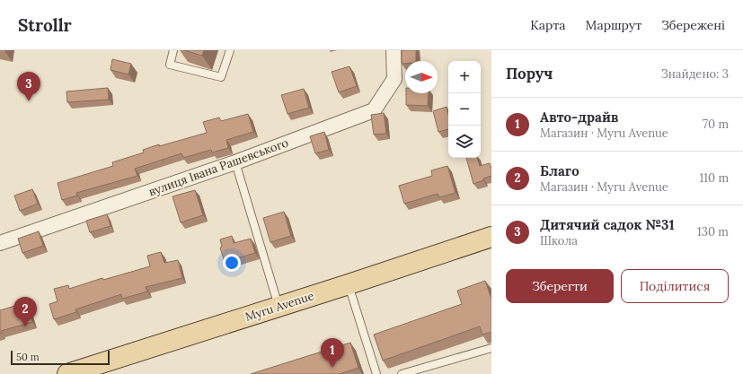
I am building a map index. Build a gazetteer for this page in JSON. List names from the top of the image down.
{
  "streets": {
    "main road": ["Myru Avenue"],
    "street": ["вулиця Івана Рашевського"]
  },
  "scale_bar": "50 m",
  "north": "right",
  "page": {
    "header": "Strollr",
    "nav": ["Карта", "Маршрут", "Збережені"],
    "heading": ["Поруч", "Знайдено: 3"],
    "map_buttons": ["+", "−"],
    "pins": ["3", "2", "1"],
    "list": [
      {
        "mark": "1",
        "name": "Авто-драйв",
        "note": "Магазин · Myru Avenue",
        "value": "70 m"
      },
      {
        "mark": "2",
        "name": "Благо",
        "note": "Магазин · Myru Avenue",
        "value": "110 m"
      },
      {
        "mark": "3",
        "name": "Дитячий садок №31",
        "note": "Школа",
        "value": "130 m"
      }
    ],
    "buttons": ["Зберегти", "Поділитися"],
    "scale": "50 m"
  }
}
